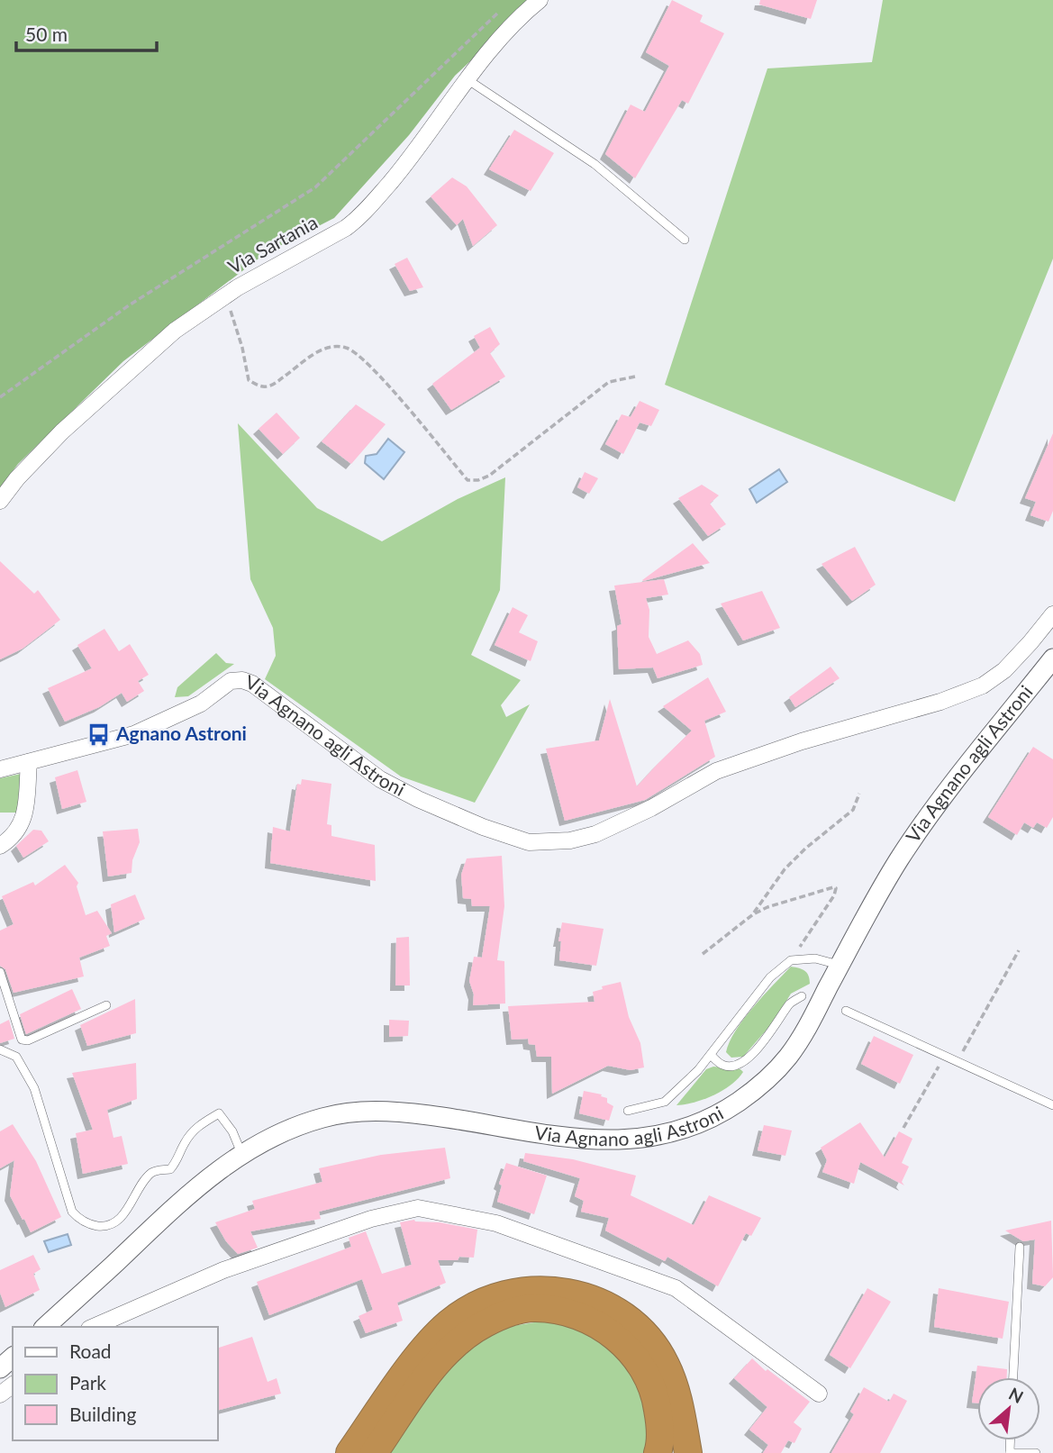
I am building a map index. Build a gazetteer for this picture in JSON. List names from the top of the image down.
{
  "streets": {
    "street": ["Via Sartania", "Via Agnano agli Astroni"]
  },
  "places": {
    "bus stop": ["Agnano Astroni"]
  },
  "legend": ["Road", "Park", "Building"],
  "scale_bar": "50 m",
  "north": "top right"
}
